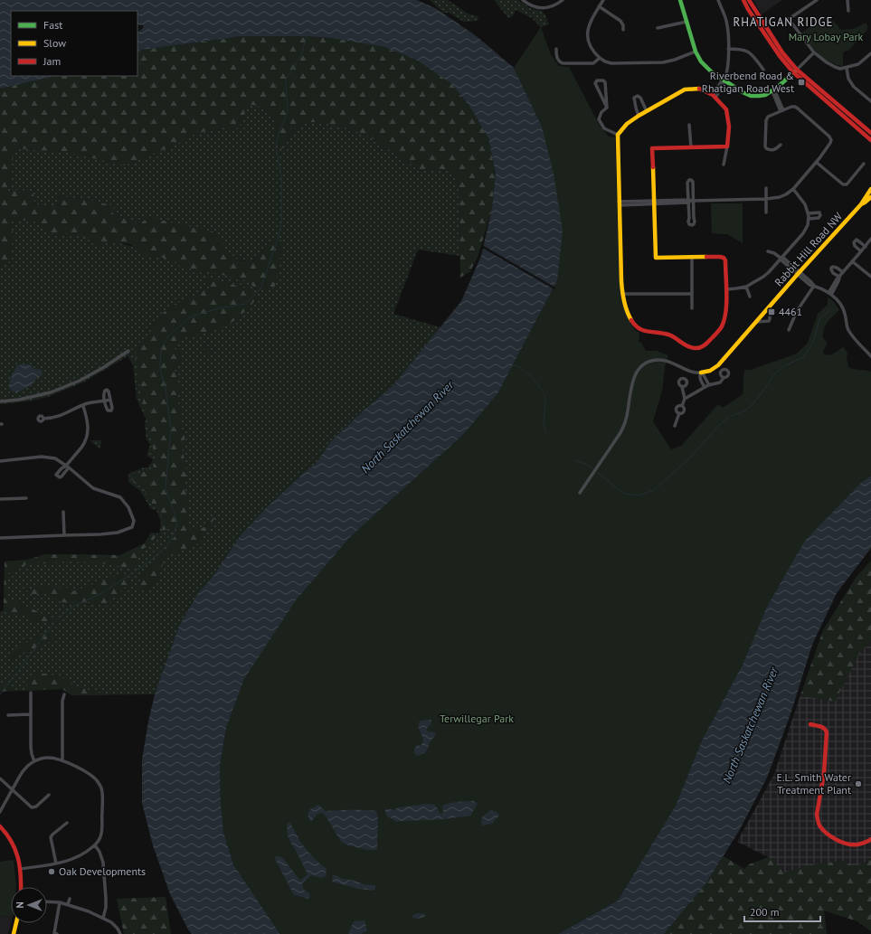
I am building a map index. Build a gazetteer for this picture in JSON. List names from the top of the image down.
{
  "streets": {
    "street": ["Rabbit Hill Road NW"]
  },
  "districts": ["RHATIGAN RIDGE"],
  "water": ["North Saskatchewan River"],
  "parks": ["Mary Lobay Park", "Terwillegar Park"],
  "places": {
    "transit": ["Riverbend Road & Rhatigan Road West", "4461"],
    "other": ["E.L. Smith Water Treatment Plant", "Oak Developments"]
  },
  "legend": ["Fast", "Slow", "Jam"],
  "scale_bar": "200 m",
  "north": "left"
}
